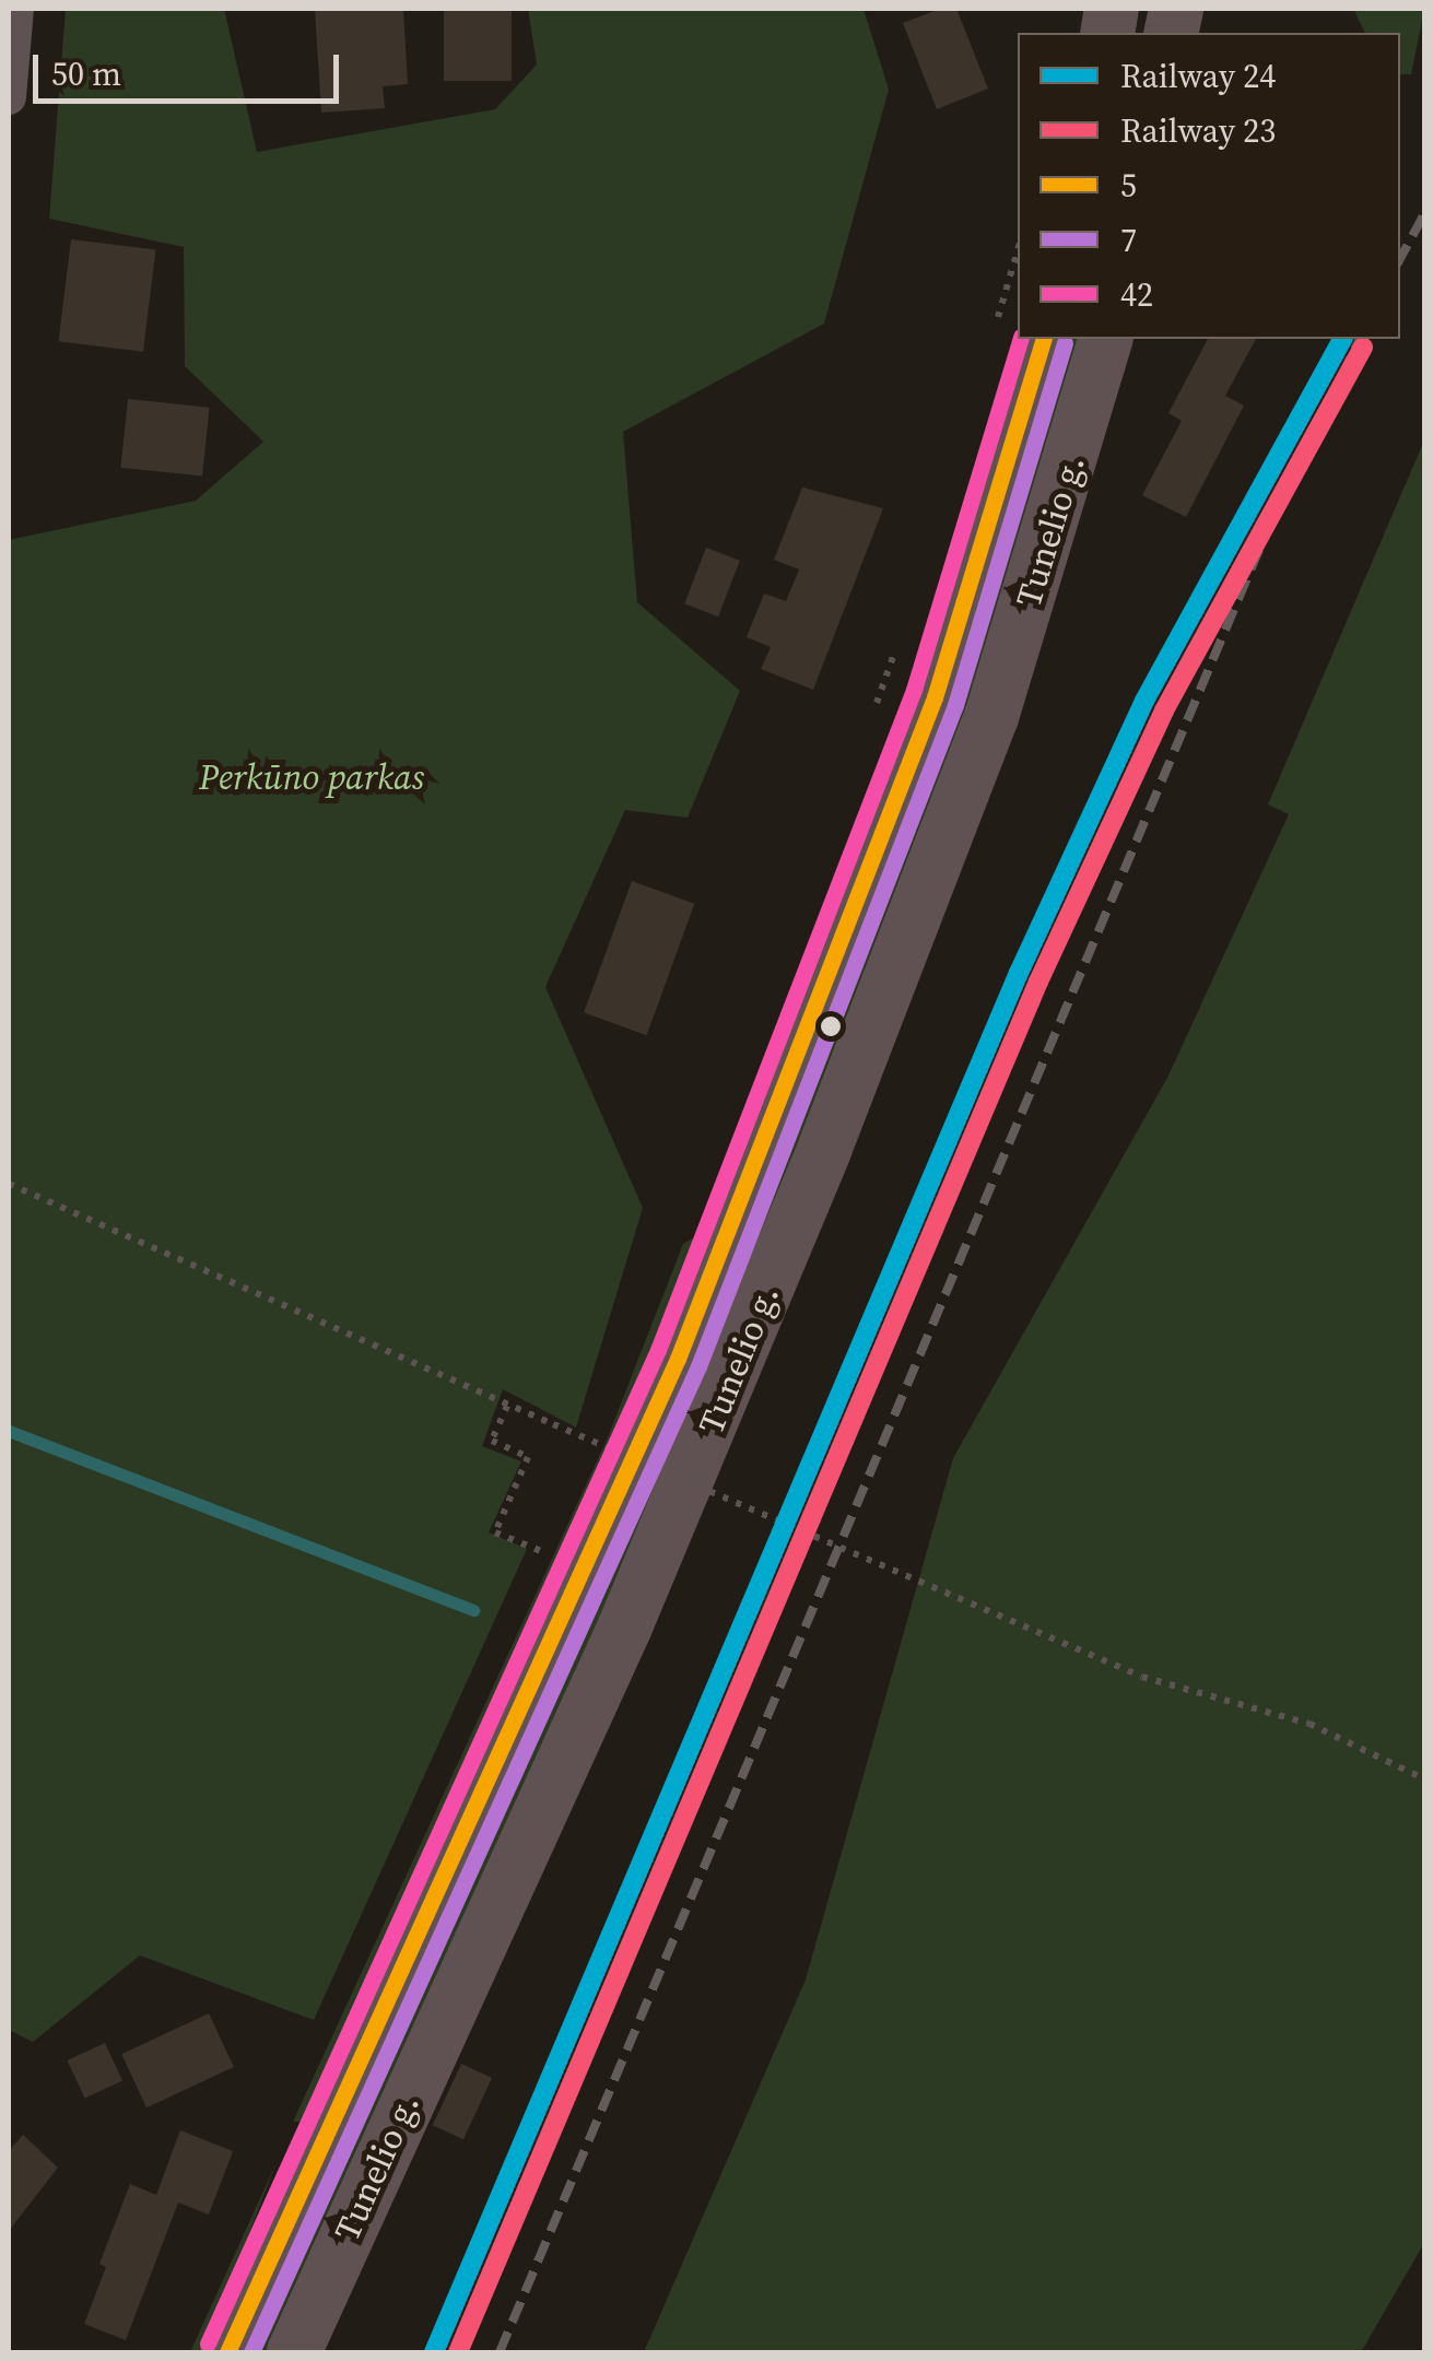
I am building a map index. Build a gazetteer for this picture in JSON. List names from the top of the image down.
{
  "streets": {
    "main road": ["Tunelio g."]
  },
  "parks": ["Perkūno parkas"],
  "lines": [
    "rail line 24",
    "transit line 5",
    "transit line 42",
    "transit line 7",
    "rail line 23"
  ],
  "legend": [
    "Railway 24",
    "Railway 23",
    "5",
    "7",
    "42"
  ],
  "scale_bar": "50 m"
}
